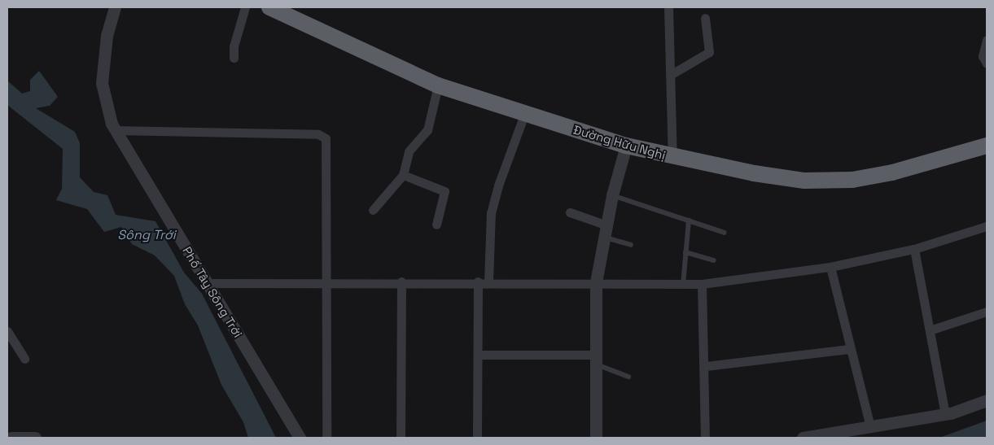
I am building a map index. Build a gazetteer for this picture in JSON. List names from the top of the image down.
{
  "streets": {
    "highway": ["Đường Hữu Nghị"],
    "street": ["Phố Tây Sông Trới"]
  },
  "water": ["Sông Trới"]
}
